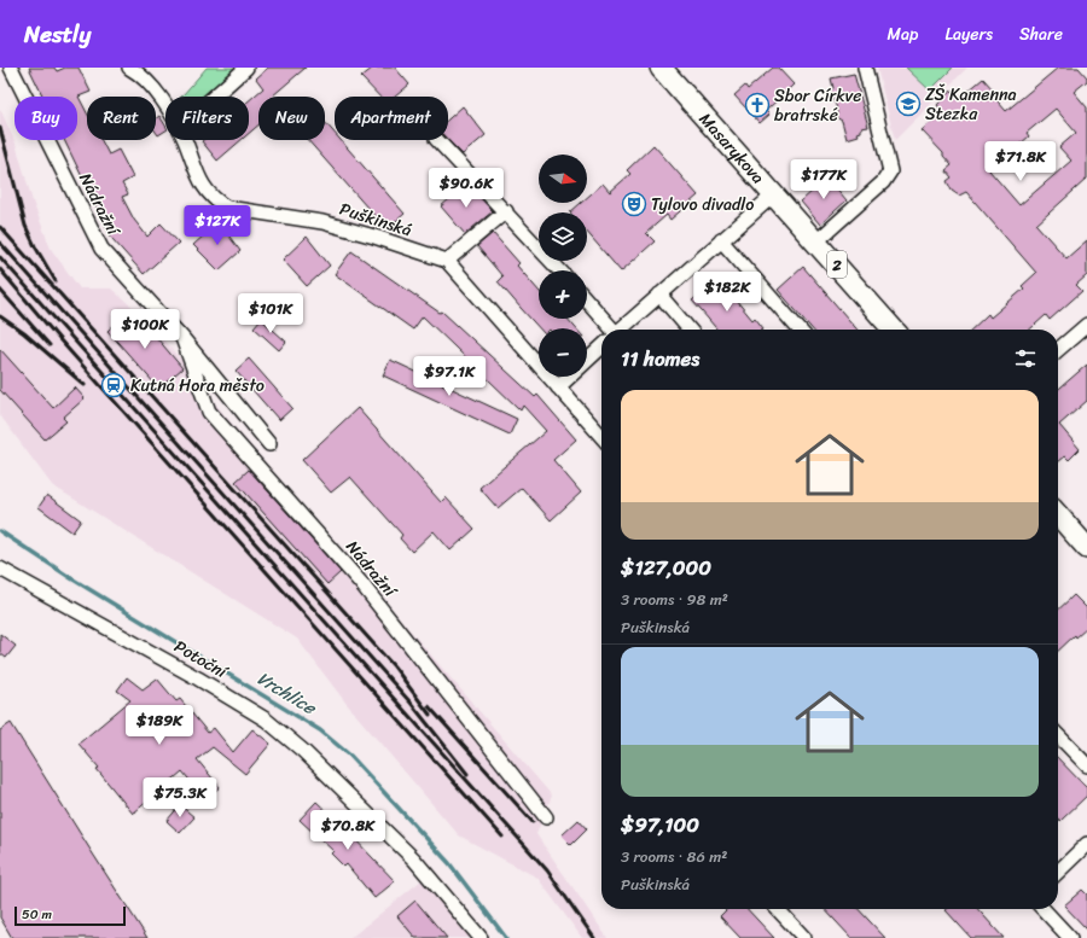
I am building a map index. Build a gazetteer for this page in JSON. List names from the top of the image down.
{
  "streets": {
    "main road": ["Masarykova", "2"],
    "street": ["Nádražní", "Puškinská", "Potoční"]
  },
  "water": ["Vrchlice"],
  "places": {
    "school or university": ["ZŠ Kamenna Stezka"],
    "church": ["Sbor Církve bratrské"],
    "theatre": ["Tylovo divadlo"],
    "station": ["Kutná Hora město"]
  },
  "scale_bar": "50 m",
  "north": "right",
  "page": {
    "header": "Nestly",
    "nav": ["Map", "Layers", "Share"],
    "chip": [
      "Buy",
      "Rent",
      "Filters",
      "New",
      "Apartment"
    ],
    "price": [
      "$71.8K",
      "$177K",
      "$90.6K",
      "$127K",
      "$182K",
      "$101K",
      "$100K",
      "$97.1K",
      "$189K",
      "$75.3K",
      "$70.8K"
    ],
    "map_buttons": ["+", "−"],
    "heading": "11 homes",
    "list": [
      {
        "name": "$127,000",
        "note": "3 rooms · 98 m² · Puškinská"
      },
      {
        "name": "$97,100",
        "note": "3 rooms · 86 m² · Puškinská"
      }
    ],
    "scale": "50 m"
  }
}
